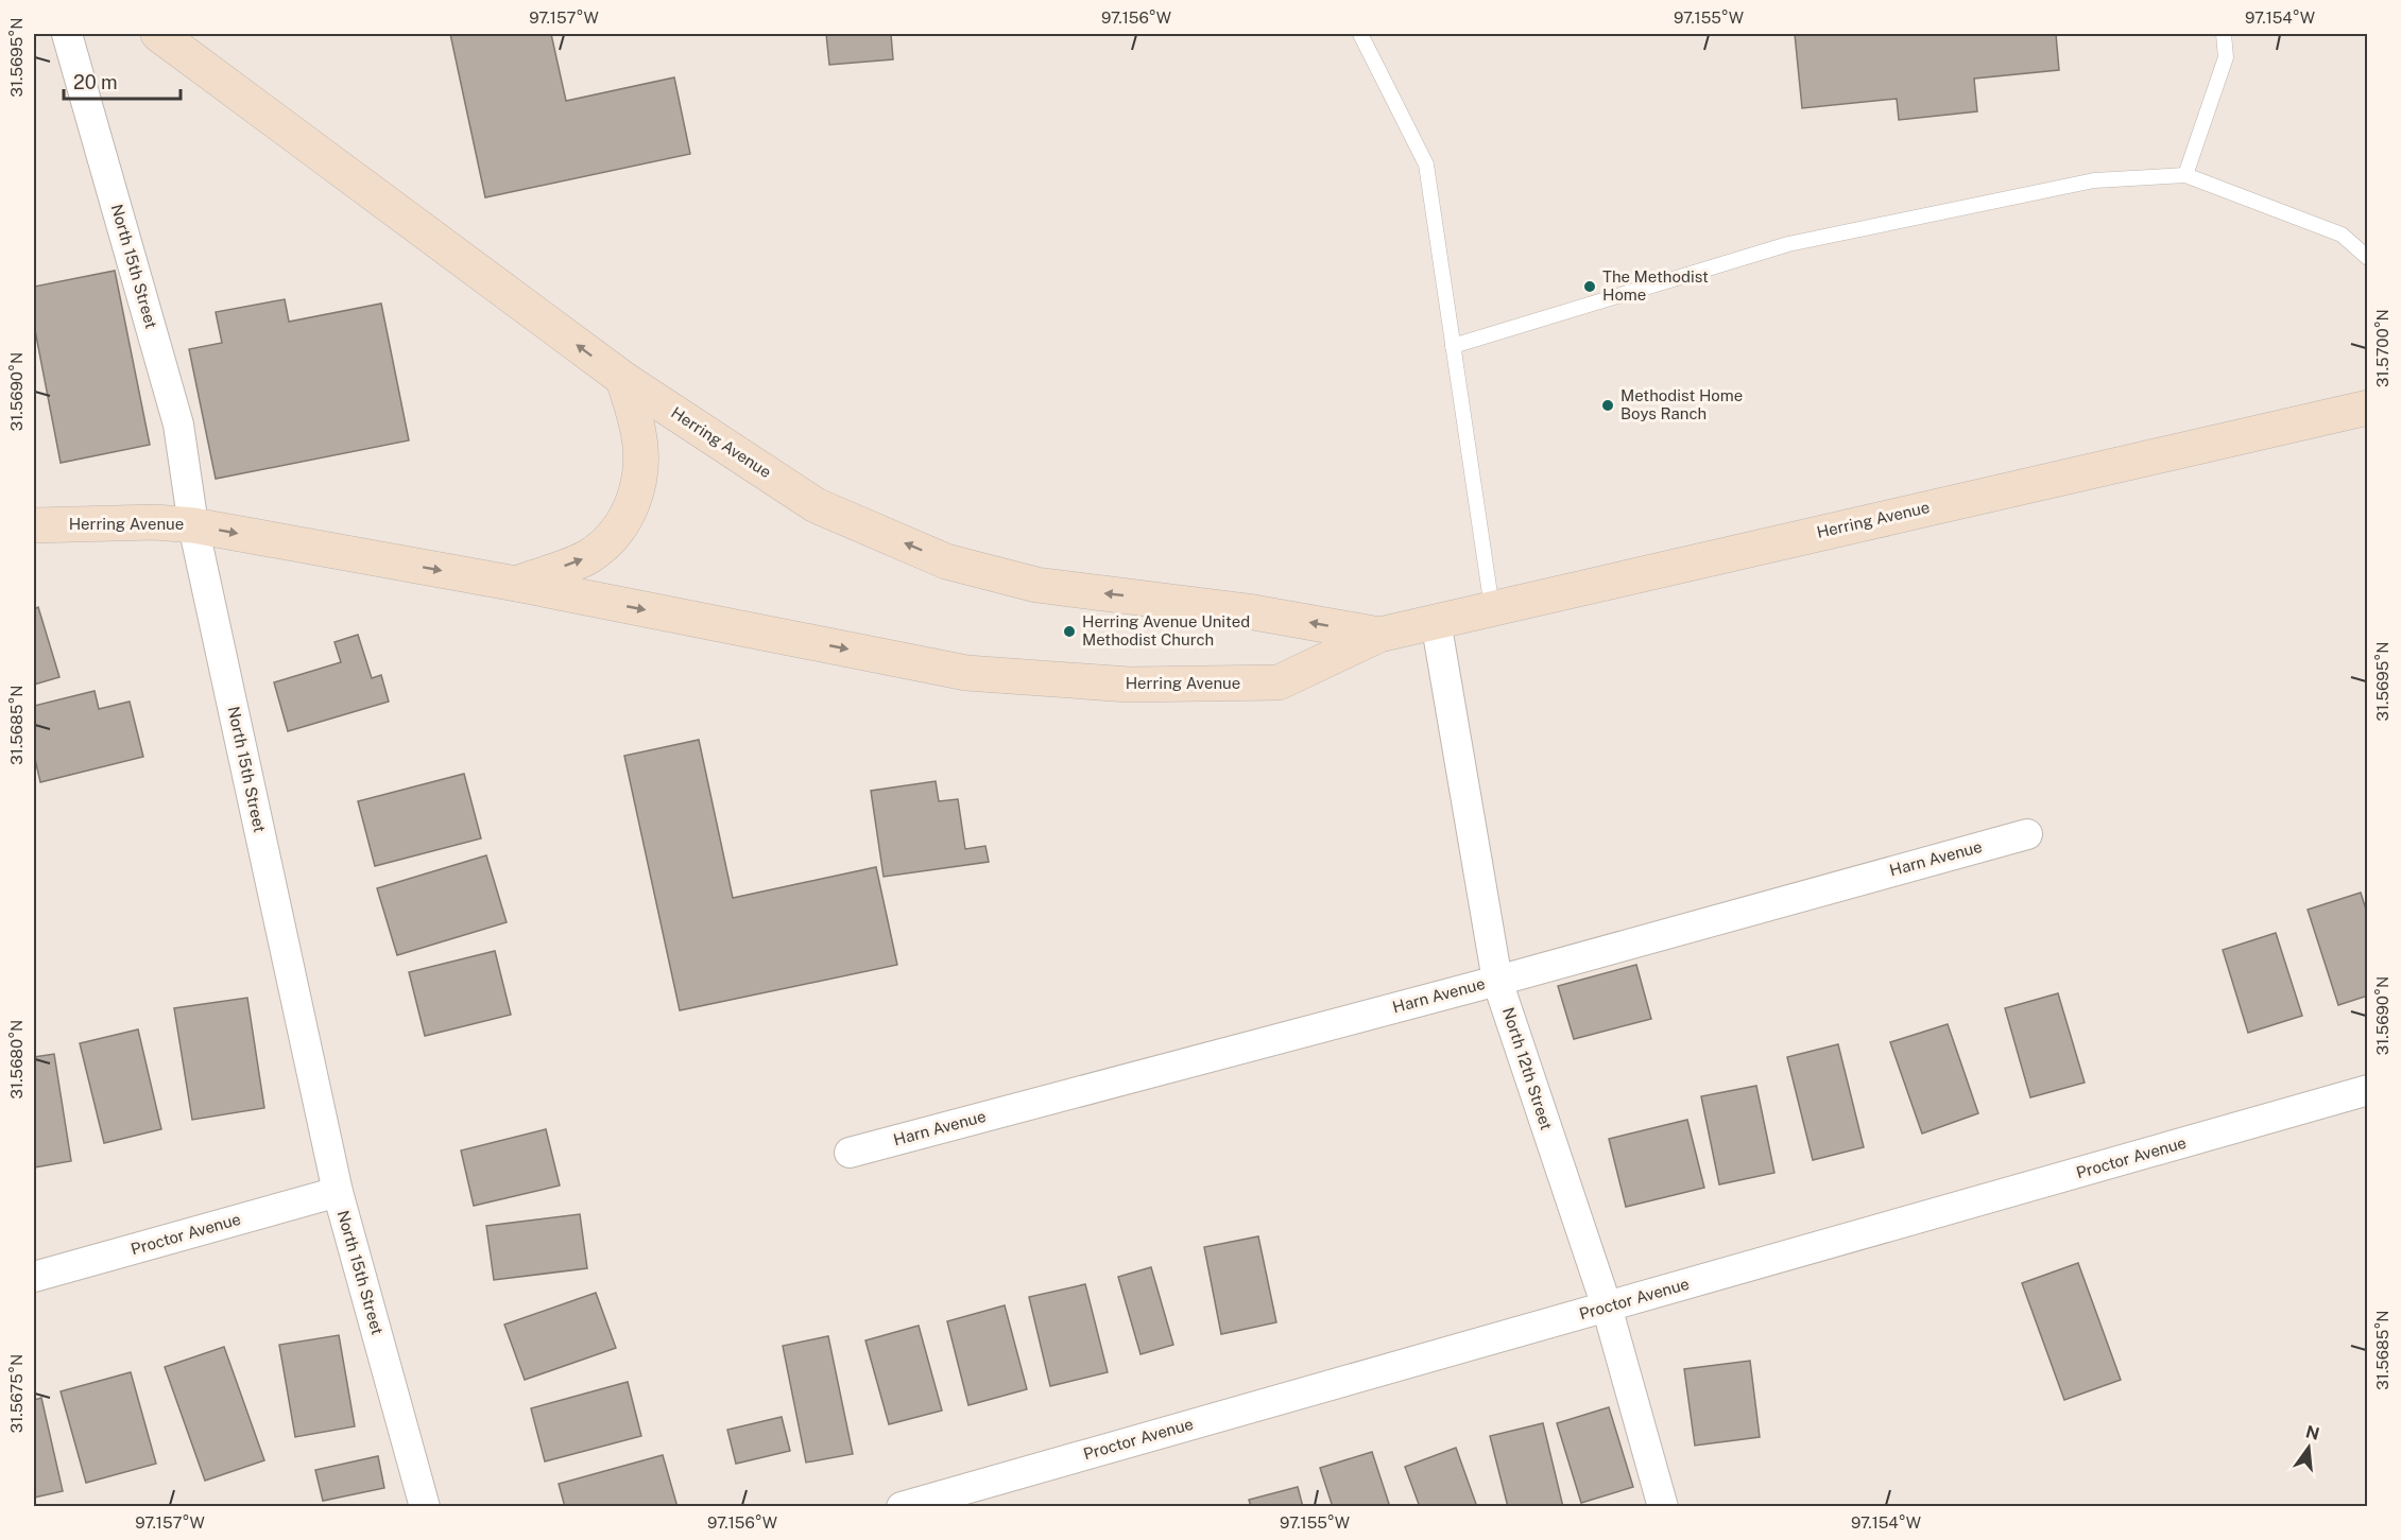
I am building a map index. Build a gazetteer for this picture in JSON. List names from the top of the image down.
{
  "streets": {
    "main road": ["Herring Avenue"],
    "street": [
      "North 15th Street",
      "Harn Avenue",
      "North 12th Street",
      "Proctor Avenue"
    ]
  },
  "crossings": [
    ["North 15th Street", "Herring Avenue"],
    ["North 15th Street", "Proctor Avenue"],
    ["Herring Avenue", "North 12th Street"],
    ["Harn Avenue", "North 12th Street"],
    ["North 12th Street", "Proctor Avenue"]
  ],
  "places": ["The Methodist Home", "Methodist Home Boys Ranch", "Herring Avenue United Methodist Church"],
  "scale_bar": "20 m",
  "north": "top",
  "coordinates": [
    "97.157°W",
    "97.156°W",
    "97.155°W",
    "97.154°W",
    "31.5695°N",
    "31.5700°N",
    "31.5690°N",
    "31.5685°N",
    "31.5680°N",
    "31.5675°N"
  ]
}
